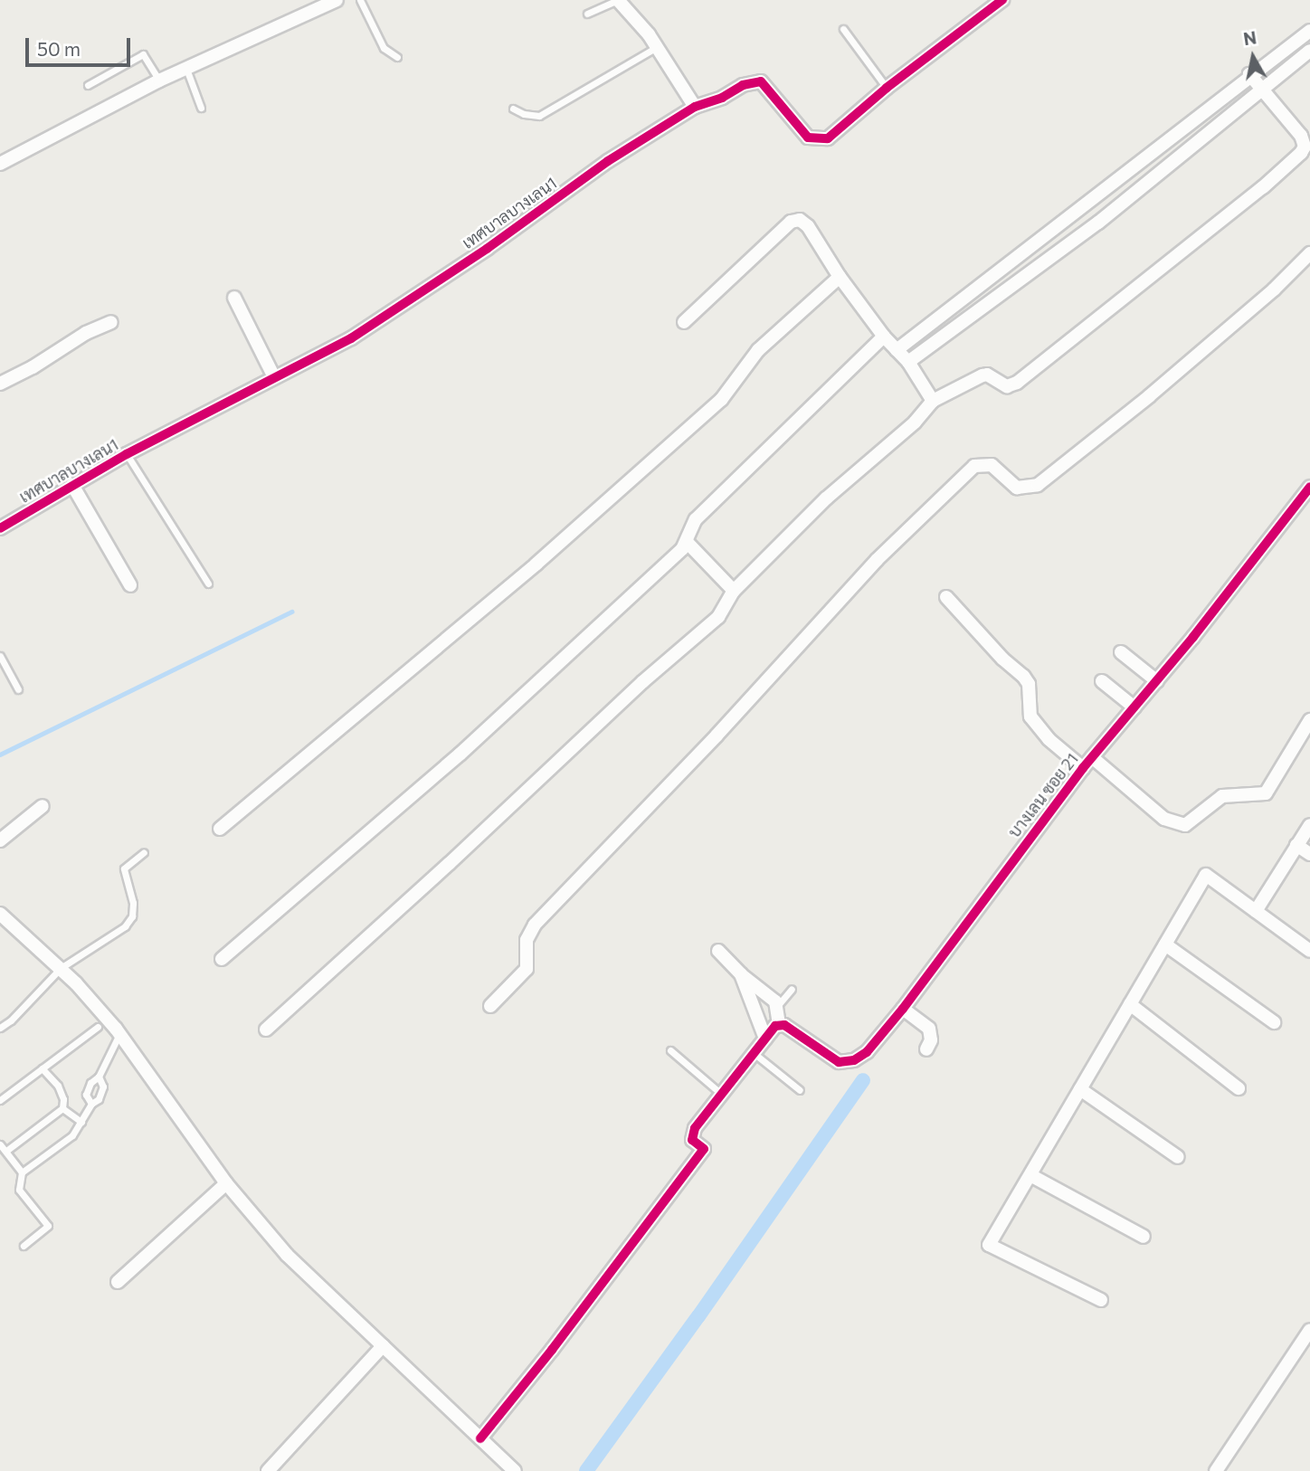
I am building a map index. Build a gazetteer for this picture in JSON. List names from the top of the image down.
{
  "streets": {
    "street": ["เทศบาลบางเลน1", "บางเลน ซอย 21"]
  },
  "scale_bar": "50 m",
  "north": "top"
}
